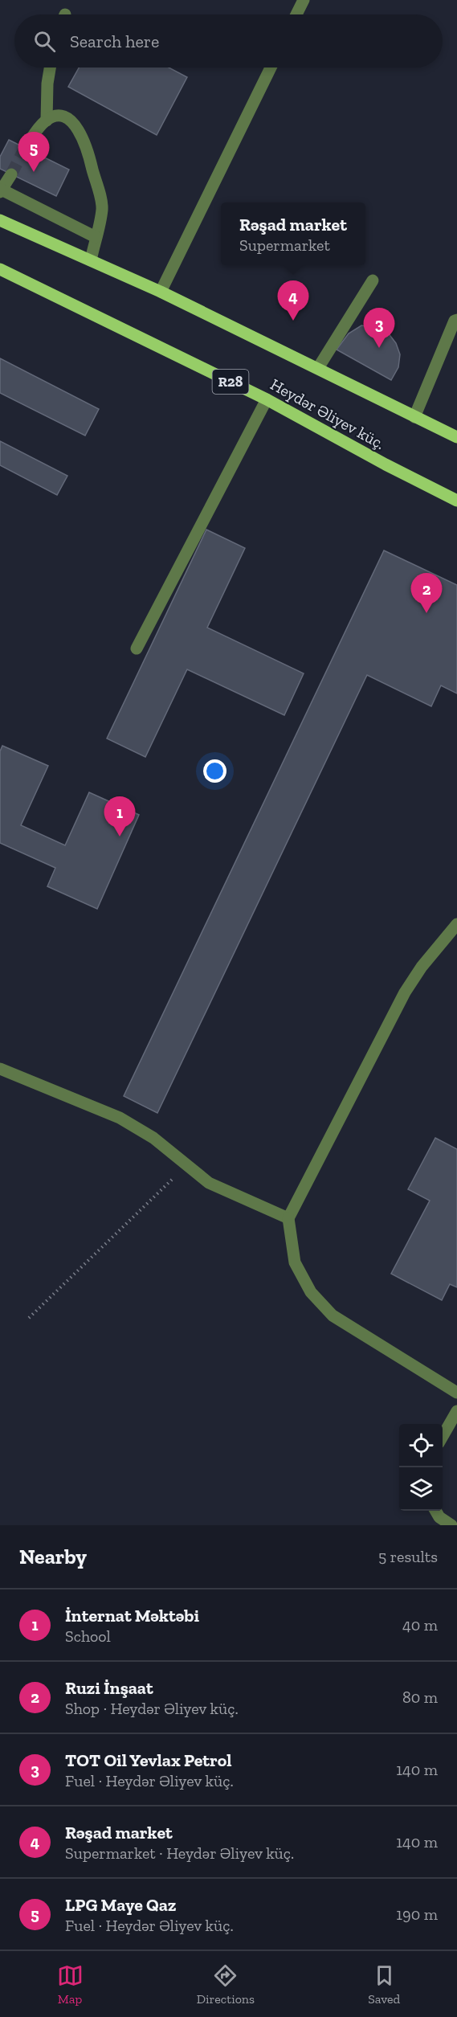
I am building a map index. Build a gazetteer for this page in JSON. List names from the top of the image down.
{
  "streets": {
    "main road": ["R28", "Heydər Əliyev küç."]
  },
  "page": {
    "search": "Search here",
    "pins": [
      "5",
      "4",
      "3",
      "2",
      "1"
    ],
    "popup": ["Rəşad market", "Supermarket"],
    "heading": ["Nearby", "5 results"],
    "list": [
      {
        "mark": "1",
        "name": "İnternat Məktəbi",
        "note": "School",
        "value": "40 m"
      },
      {
        "mark": "2",
        "name": "Ruzi İnşaat",
        "note": "Shop · Heydər Əliyev küç.",
        "value": "80 m"
      },
      {
        "mark": "3",
        "name": "TOT Oil Yevlax Petrol",
        "note": "Fuel · Heydər Əliyev küç.",
        "value": "140 m"
      },
      {
        "mark": "4",
        "name": "Rəşad market",
        "note": "Supermarket · Heydər Əliyev küç.",
        "value": "140 m"
      },
      {
        "mark": "5",
        "name": "LPG Maye Qaz",
        "note": "Fuel · Heydər Əliyev küç.",
        "value": "190 m"
      }
    ],
    "nav": ["Map", "Directions", "Saved"]
  }
}
